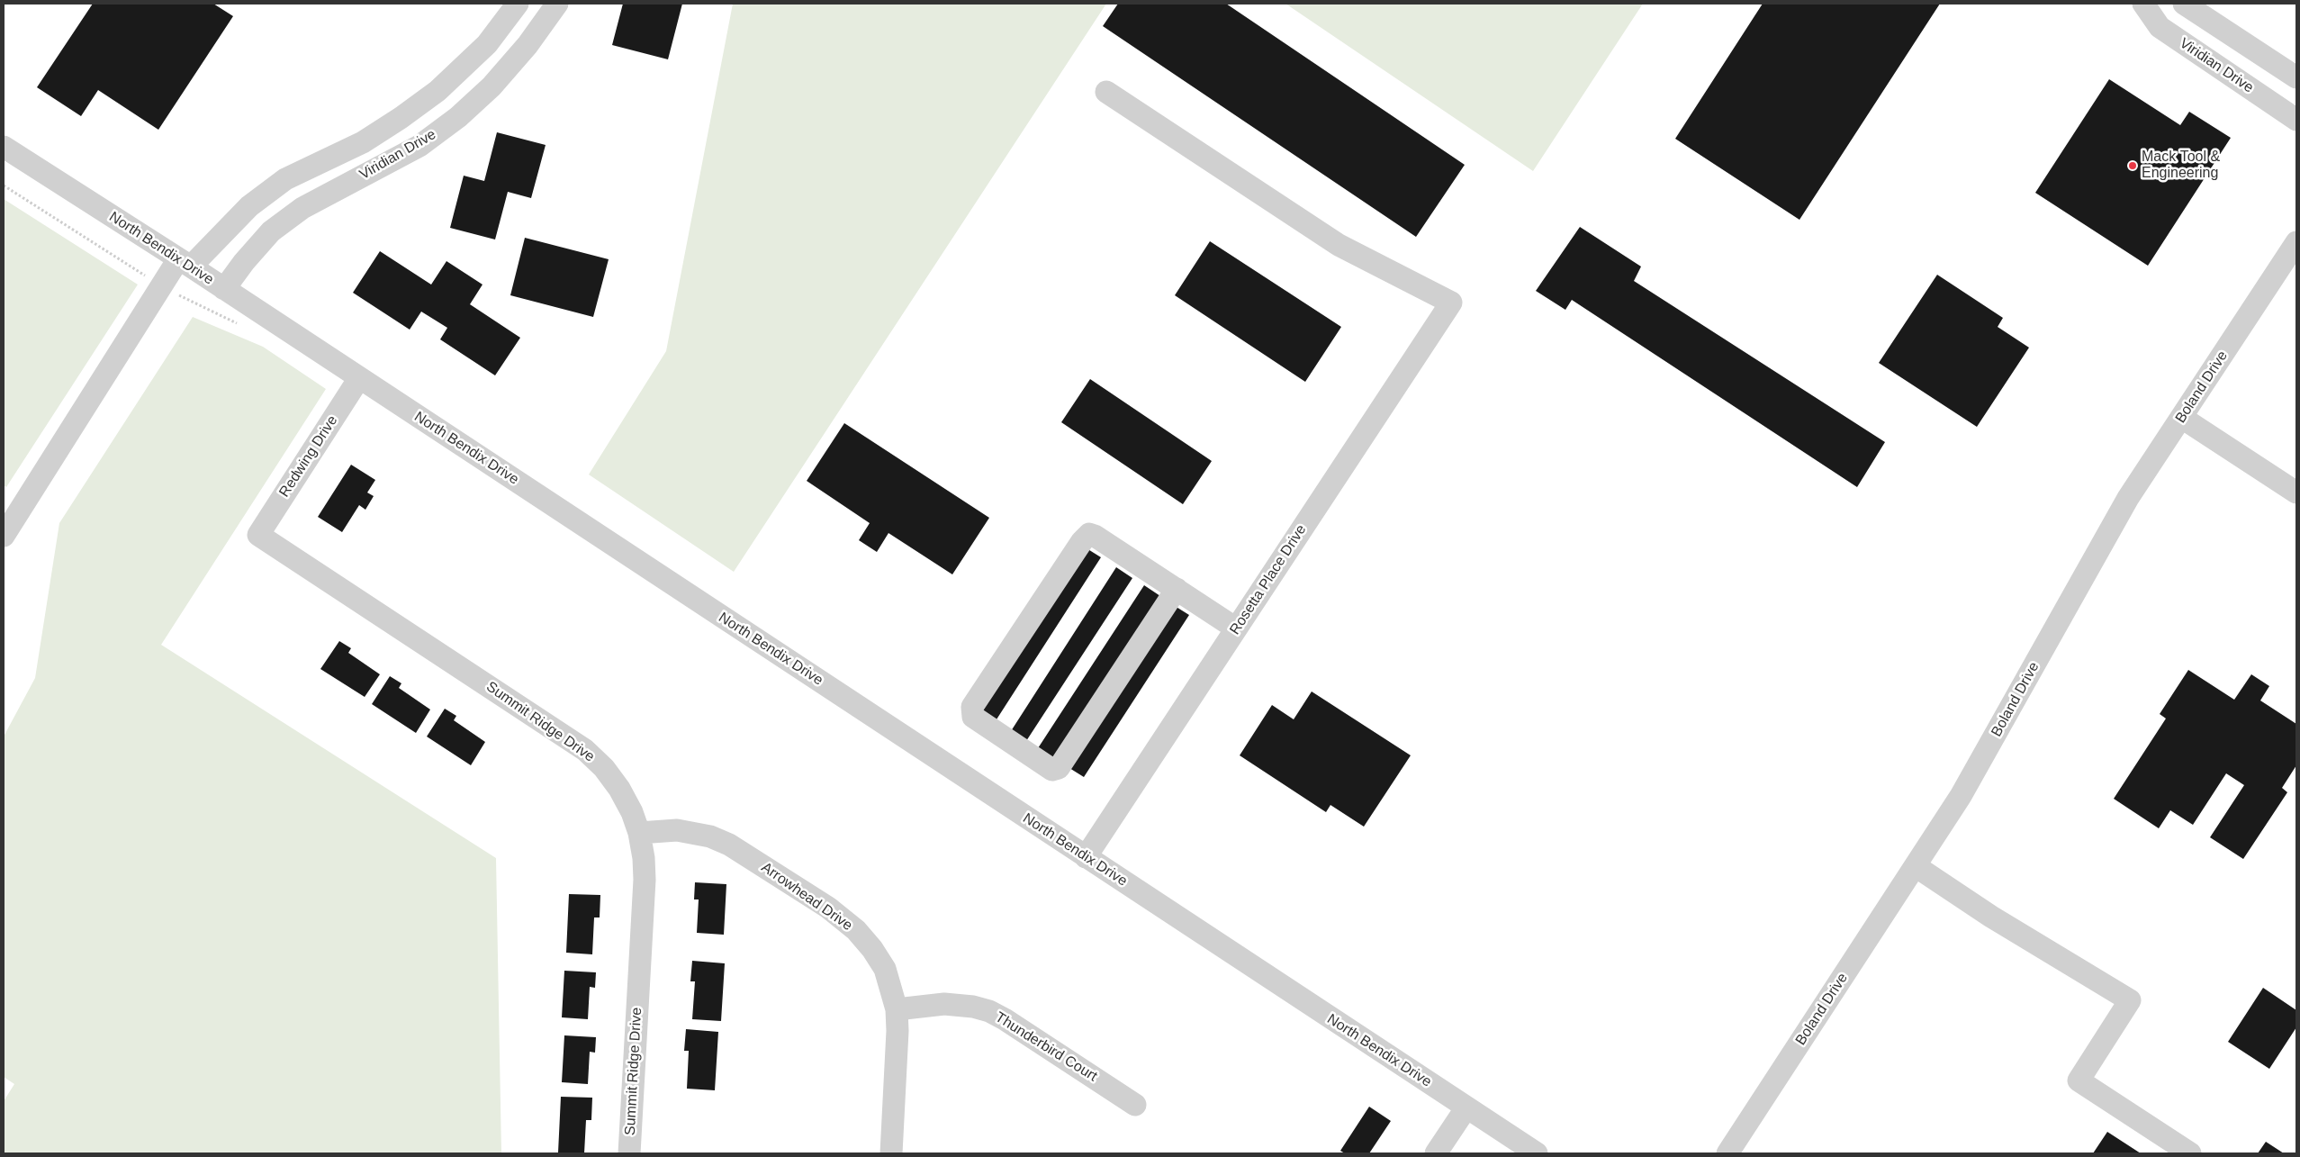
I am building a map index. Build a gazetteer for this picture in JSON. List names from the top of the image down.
{
  "streets": {
    "street": [
      "Viridian Drive",
      "North Bendix Drive",
      "Boland Drive",
      "Redwing Drive",
      "Rosetta Place Drive",
      "Summit Ridge Drive",
      "Arrowhead Drive",
      "Thunderbird Court"
    ]
  },
  "crossings": [
    ["Viridian Drive", "North Bendix Drive"],
    ["North Bendix Drive", "Redwing Drive"],
    ["North Bendix Drive", "Rosetta Place Drive"],
    ["Redwing Drive", "Summit Ridge Drive"],
    ["Summit Ridge Drive", "Arrowhead Drive"],
    ["Arrowhead Drive", "Thunderbird Court"]
  ],
  "places": ["Mack Tool & Engineering"]
}
